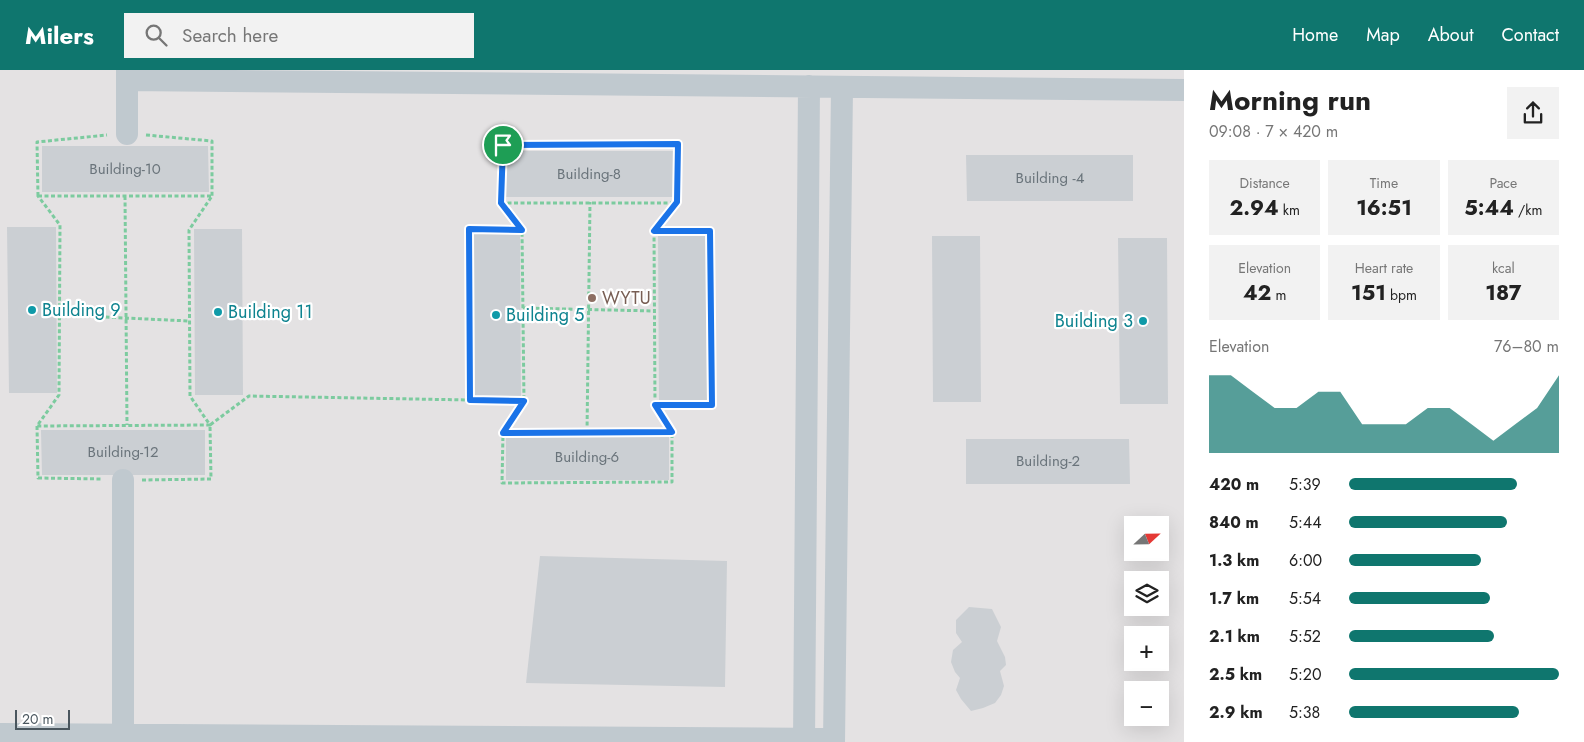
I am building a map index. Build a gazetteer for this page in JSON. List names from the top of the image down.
{
  "places": [
    "WYTU",
    "Building 9",
    "Building 11",
    "Building 5",
    "Building 3"
  ],
  "house_numbers": [
    "Building-10",
    "Building-8",
    "Building -4",
    "Building-12",
    "Building-6",
    "Building-2"
  ],
  "scale_bar": "20 m",
  "north": "right",
  "page": {
    "header": "Milers",
    "search": "Search here",
    "nav": [
      "Home",
      "Map",
      "About",
      "Contact"
    ],
    "heading": ["Morning run", "09:08 · 7 × 420 m"],
    "stats": [
      ["Distance", "2.94 km"],
      ["Time", "16:51"],
      ["Pace", "5:44 /km"],
      ["Elevation", "42 m"],
      ["Heart rate", "151 bpm"],
      ["kcal", "187"]
    ],
    "chart": ["Elevation", "76–80 m"],
    "list": [
      {
        "name": "420 m",
        "note": "5:39"
      },
      {
        "name": "840 m",
        "note": "5:44"
      },
      {
        "name": "1.3 km",
        "note": "6:00"
      },
      {
        "name": "1.7 km",
        "note": "5:54"
      },
      {
        "name": "2.1 km",
        "note": "5:52"
      },
      {
        "name": "2.5 km",
        "note": "5:20"
      },
      {
        "name": "2.9 km",
        "note": "5:38"
      }
    ],
    "map_buttons": ["+", "−"],
    "scale": "20 m"
  }
}
